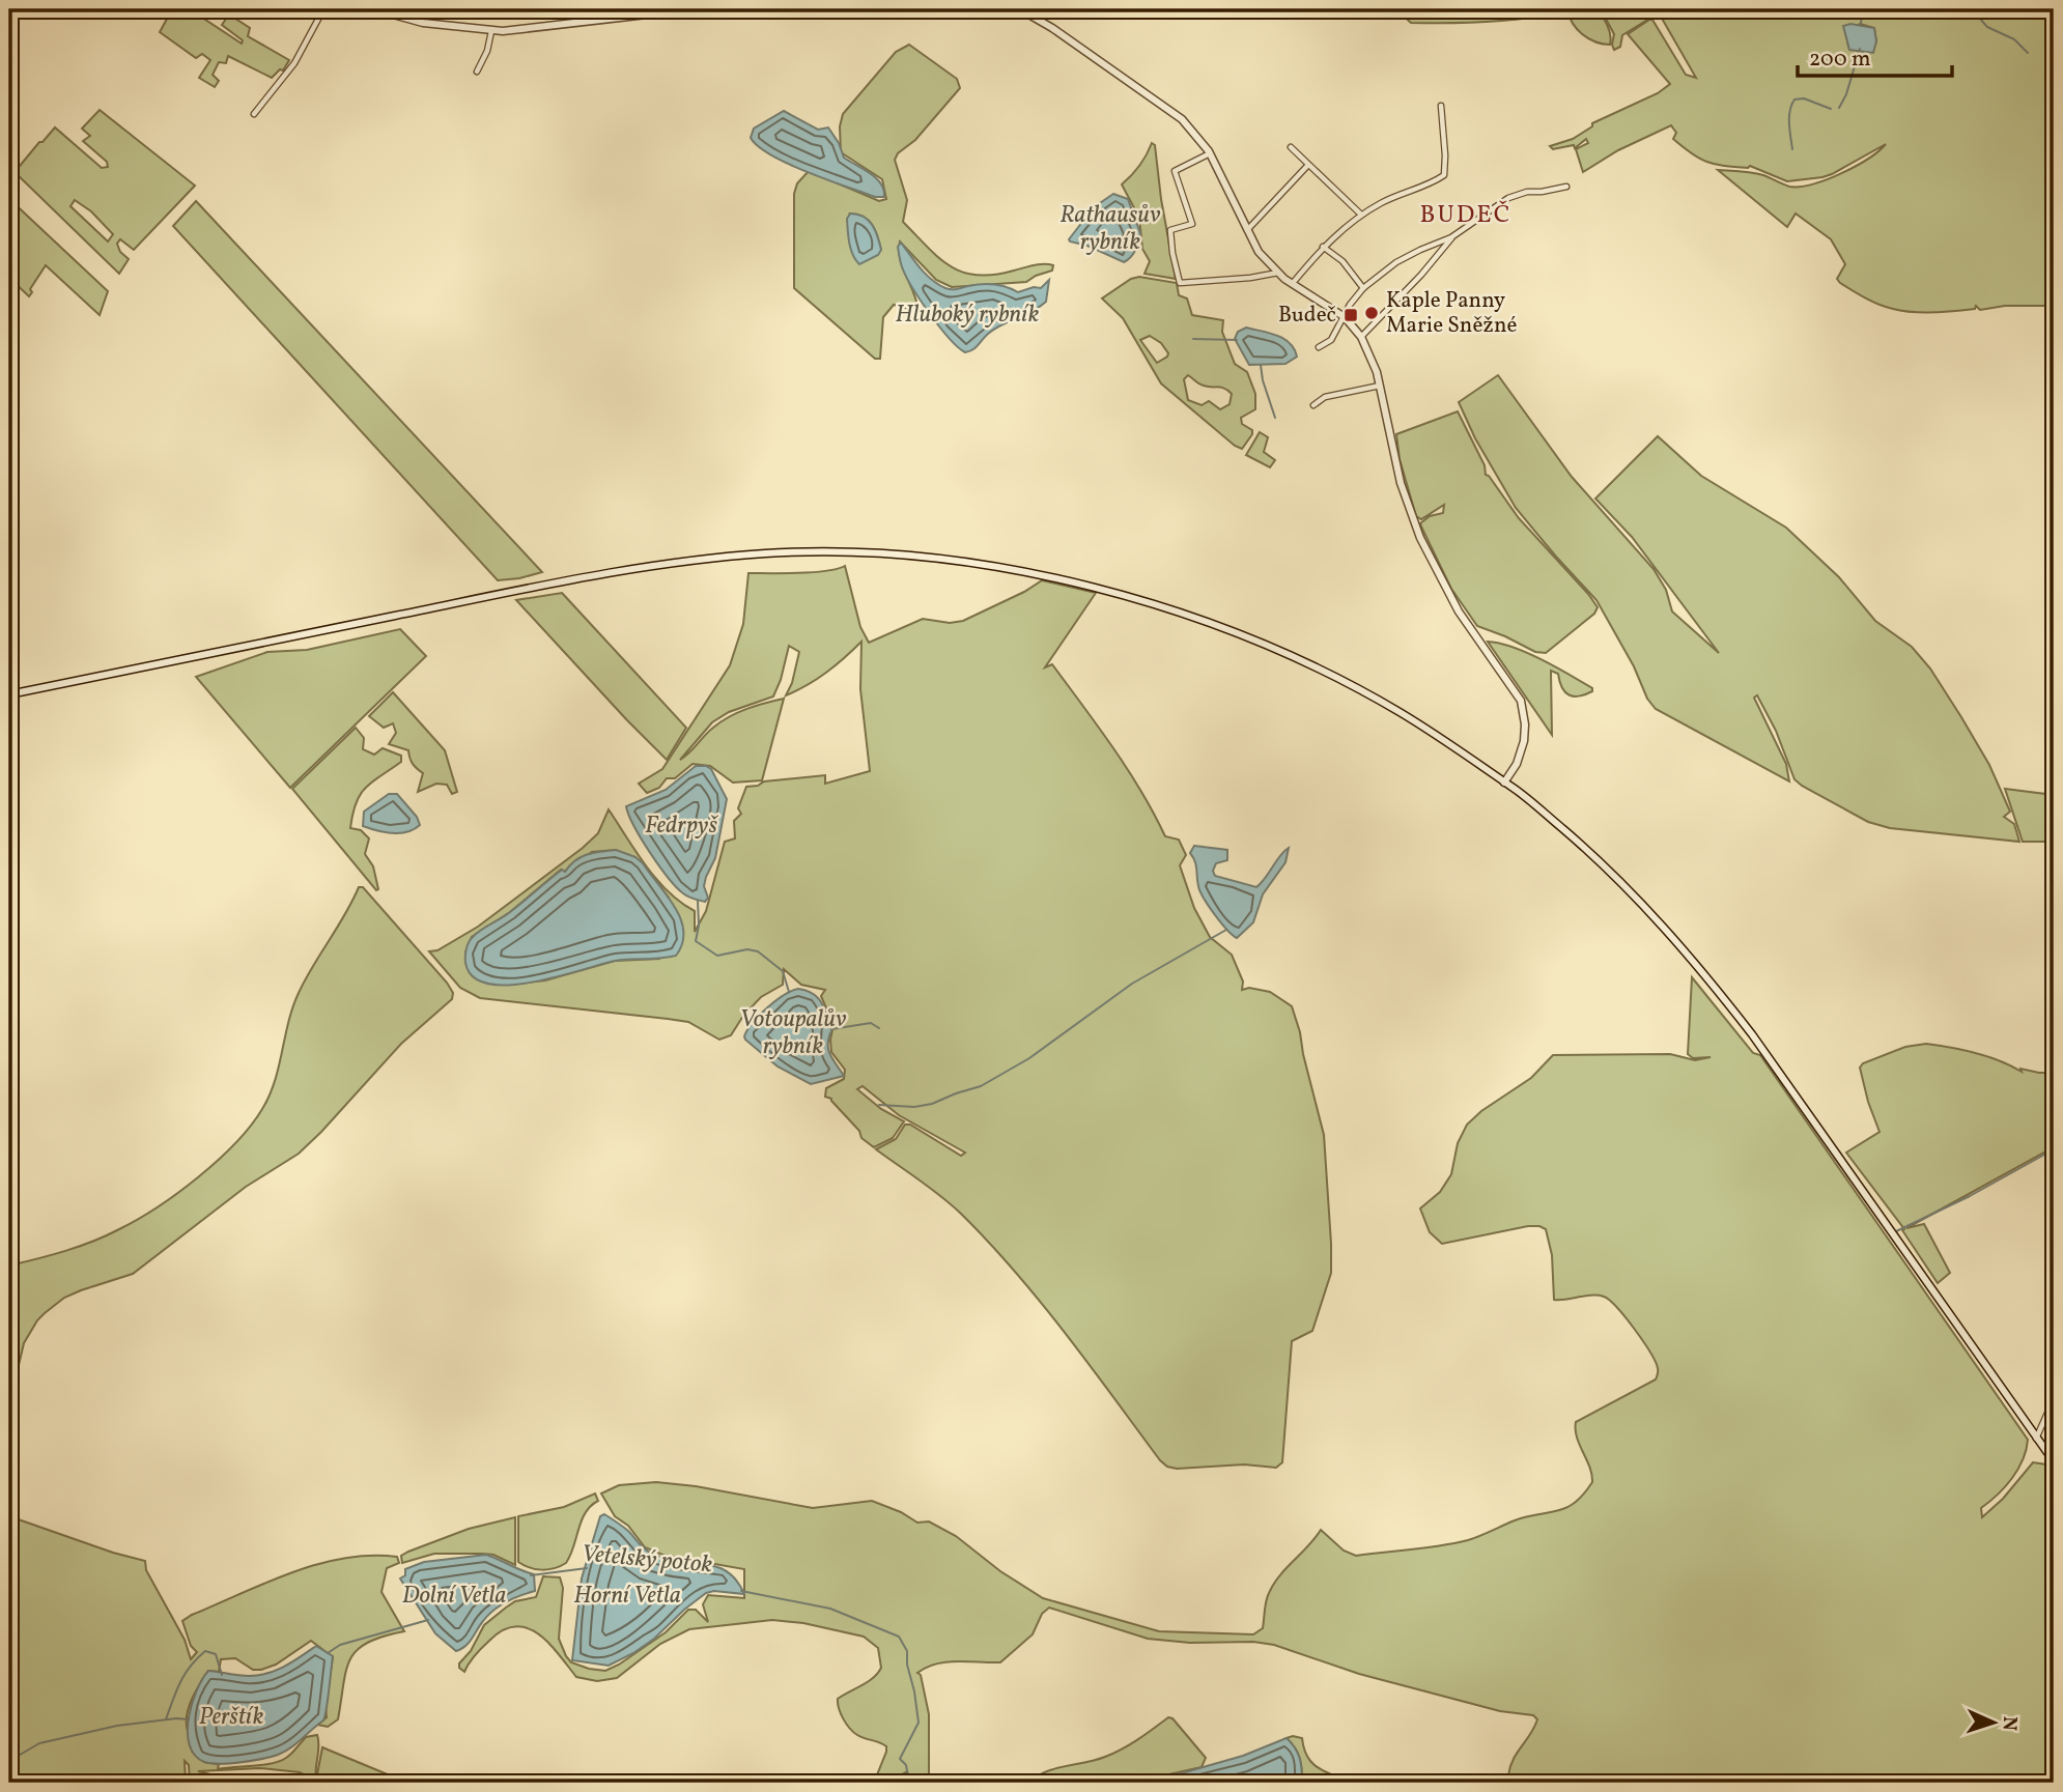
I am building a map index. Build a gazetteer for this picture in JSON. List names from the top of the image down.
{
  "districts": ["BUDEČ"],
  "water": [
    "Rathausův rybník",
    "Hluboký rybník",
    "Fedrpyš",
    "Votoupalův rybník",
    "Vetelský potok",
    "Dolní Vetla",
    "Horní Vetla",
    "Perštík"
  ],
  "places": {
    "other": ["Kaple Panny Marie Sněžné"],
    "transit": ["Budeč"]
  },
  "scale_bar": "200 m",
  "north": "right"
}
